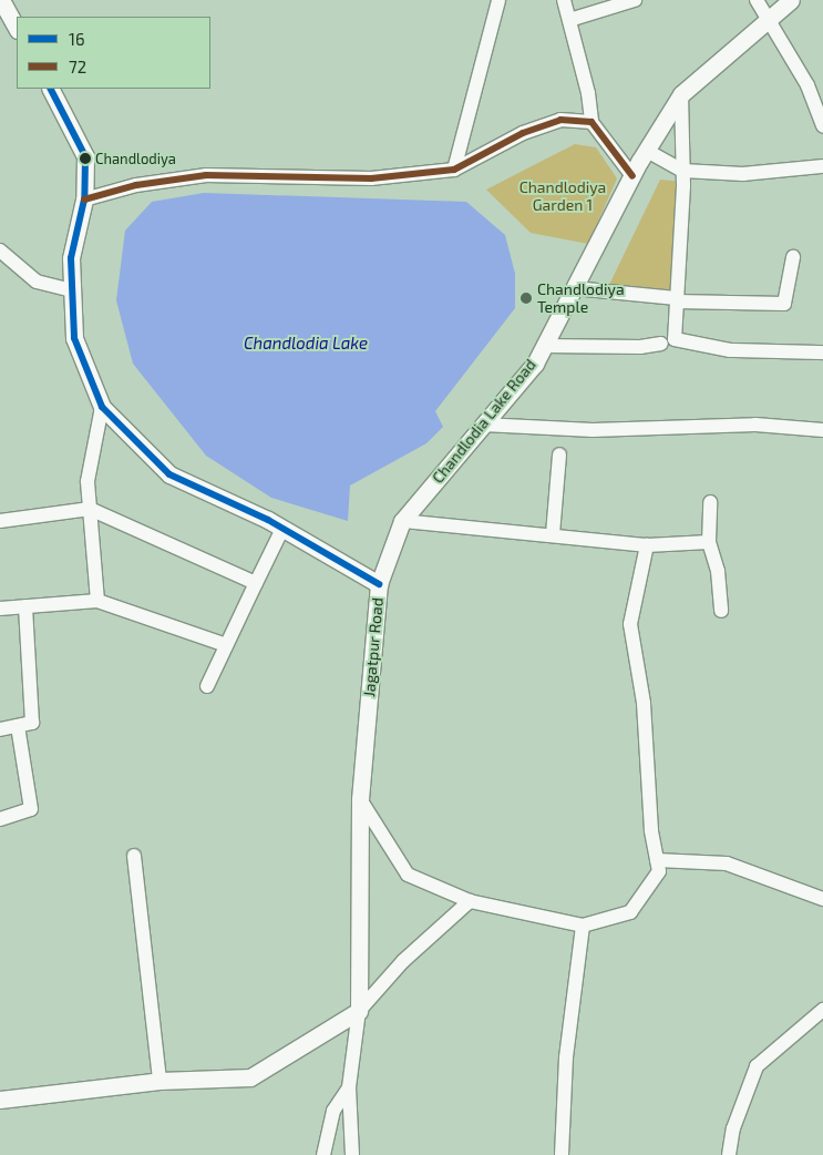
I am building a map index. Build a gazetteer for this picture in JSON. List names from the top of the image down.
{
  "streets": {
    "street": ["Chandlodia Lake Road", "Jagatpur Road"]
  },
  "crossings": [
    ["Chandlodia Lake Road", "Jagatpur Road"]
  ],
  "water": ["Chandlodia Lake"],
  "parks": ["Chandlodiya Garden 1"],
  "places": ["Chandlodiya", "Chandlodiya Temple"],
  "lines": ["transit line 16", "transit line 72"],
  "legend": ["16", "72"]
}
